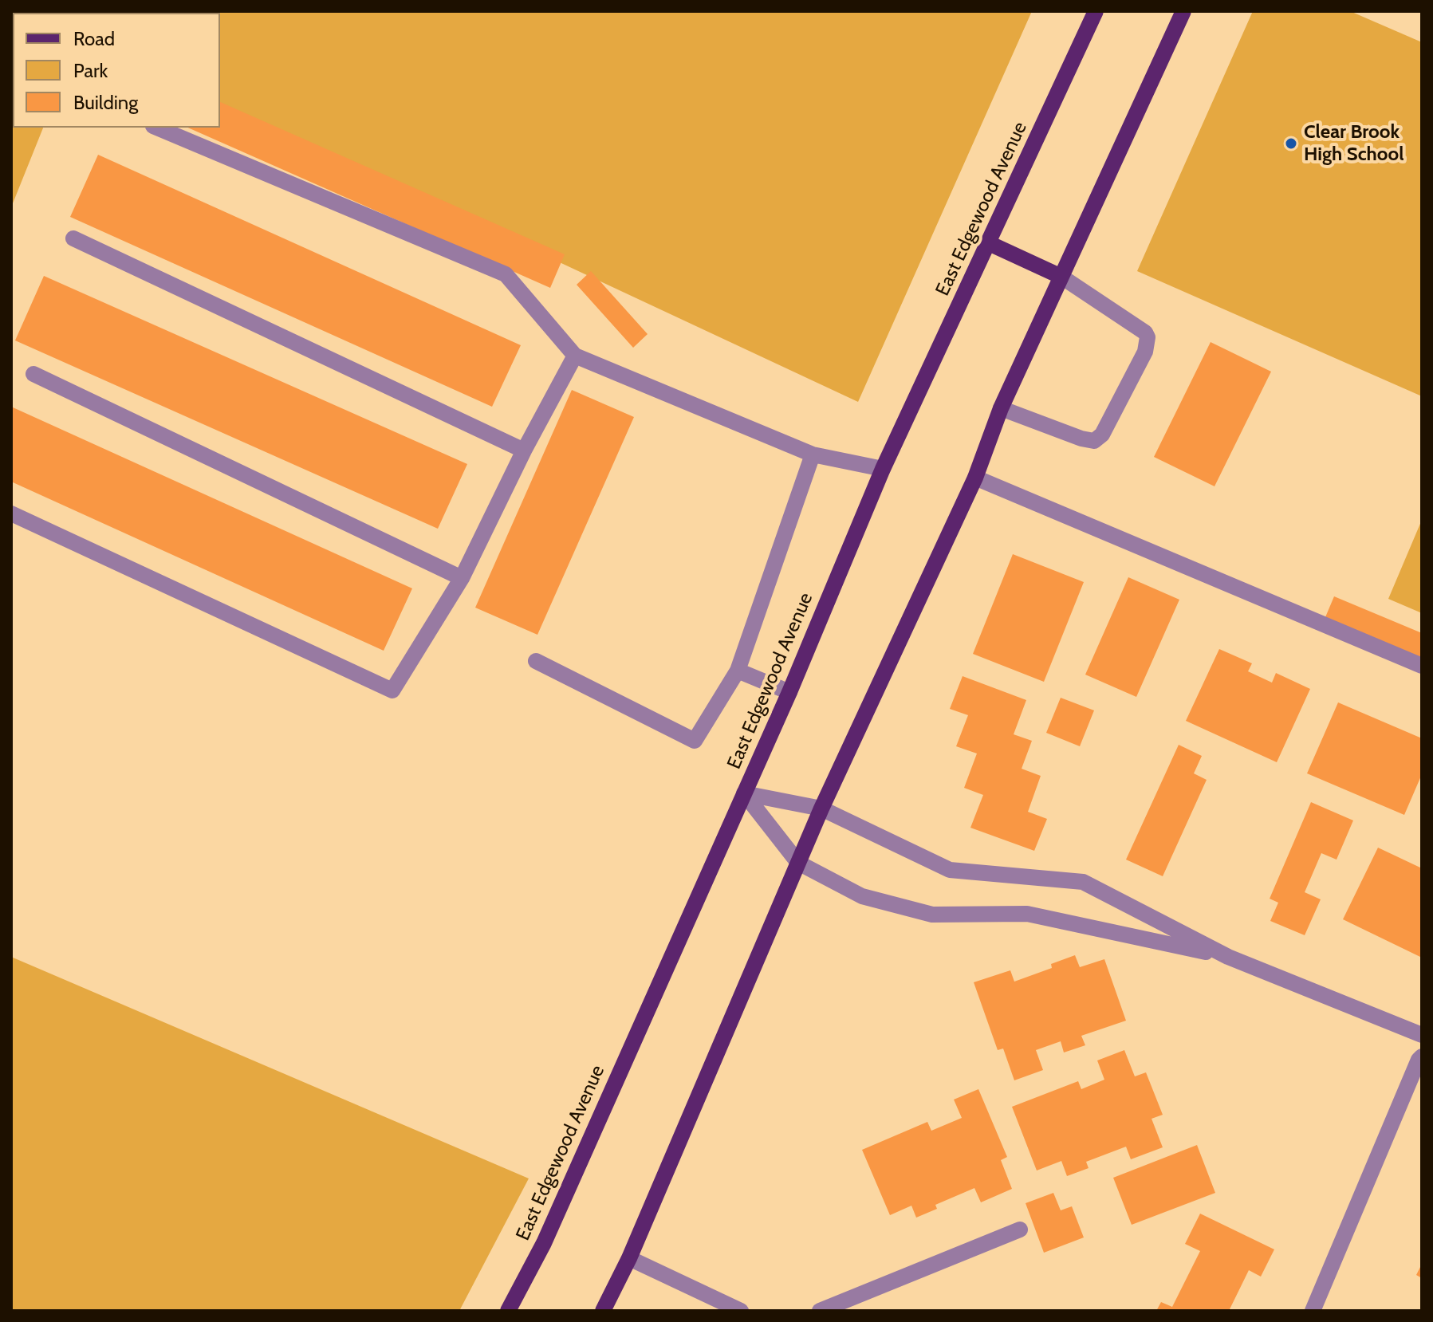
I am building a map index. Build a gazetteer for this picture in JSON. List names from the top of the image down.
{
  "streets": {
    "main road": ["East Edgewood Avenue"]
  },
  "places": ["Clear Brook High School"],
  "legend": ["Road", "Park", "Building"]
}
